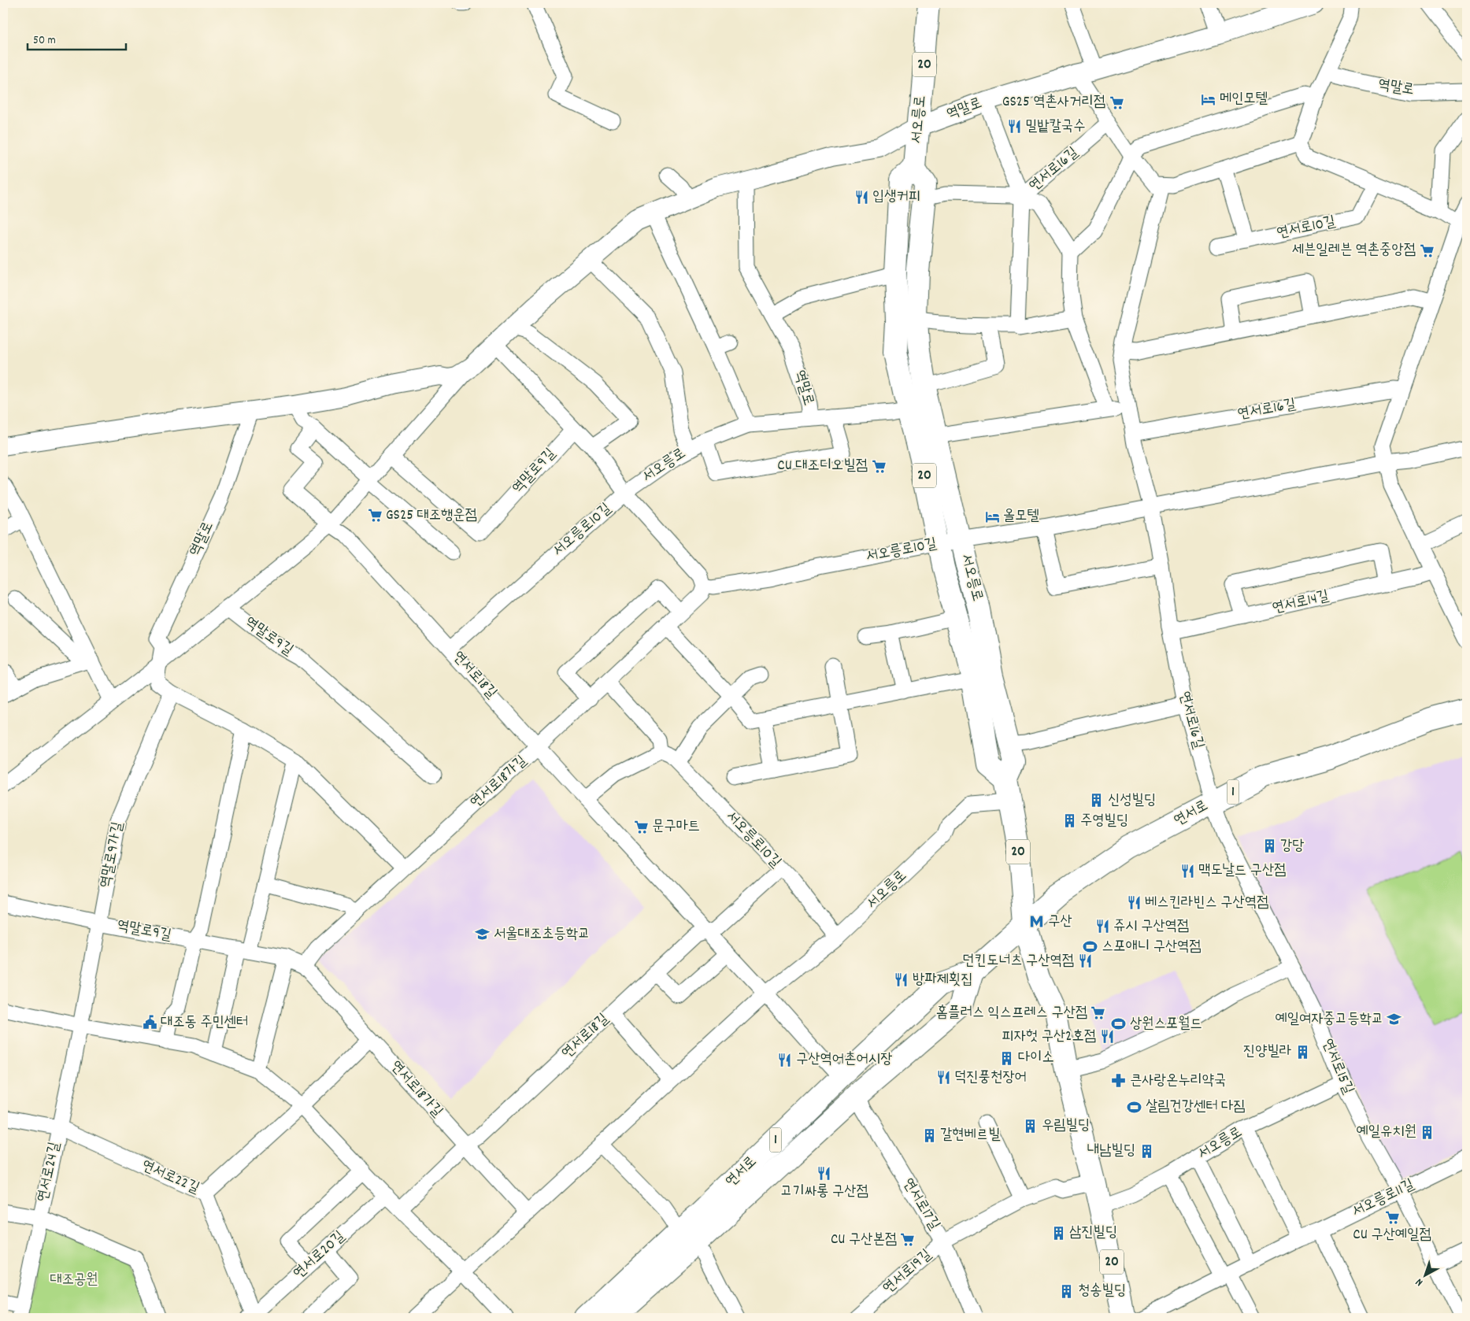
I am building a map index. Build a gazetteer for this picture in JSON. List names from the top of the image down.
{
  "streets": {
    "main road": [
      "20",
      "서오릉로",
      "1",
      "연서로"
    ],
    "street": [
      "역말로",
      "연서로16길",
      "연서로10길",
      "역말로9길",
      "서오릉로10길",
      "연서로14길",
      "연서로18길",
      "연서로18가길",
      "역말로9가길",
      "연서로15길",
      "연서로24길",
      "연서로22길",
      "서오릉로11길",
      "연서로17길",
      "연서로20길",
      "연서로19길"
    ]
  },
  "crossings": [
    ["20", "서오릉로"],
    ["20", "연서로"],
    ["20", "연서로19길"],
    ["역말로", "서오릉로"],
    ["역말로", "역말로9길"],
    ["서오릉로", "서오릉로10길"],
    ["서오릉로", "연서로18길"],
    ["서오릉로", "연서로15길"],
    ["연서로16길", "연서로14길"],
    ["연서로16길", "연서로"],
    ["연서로16길", "연서로15길"],
    ["역말로9길", "연서로18길"],
    ["역말로9길", "연서로18가길"],
    ["역말로9길", "역말로9가길"],
    ["서오릉로10길", "연서로18길"],
    ["연서로18길", "연서로18가길"],
    ["연서로18길", "연서로"],
    ["연서로", "연서로15길"],
    ["연서로", "연서로17길"],
    ["역말로9가길", "연서로24길"],
    ["연서로15길", "서오릉로11길"],
    ["연서로24길", "연서로22길"],
    ["연서로22길", "연서로20길"],
    ["연서로17길", "연서로19길"]
  ],
  "parks": ["대조공원"],
  "places": {
    "hotel": ["메인모텔", "올모텔"],
    "supermarket": [
      "GS25 역촌사거리점",
      "세븐일레븐 역촌중앙점",
      "CU 대조디오빌점",
      "GS25 대조행운점",
      "문구마트",
      "홈플러스 익스프레스 구산점",
      "CU 구산예일점",
      "CU 구산본점"
    ],
    "restaurant": [
      "밀밭칼국수",
      "입생커피",
      "맥도날드 구산점",
      "베스킨라빈스 구산역점",
      "쥬시 구산역점",
      "던킨도너츠 구산역점",
      "방파제횟집",
      "피자헛 구산2호점",
      "구산역어촌어시장",
      "덕진풍천장어",
      "고기싸롱 구산점"
    ],
    "building": [
      "신성빌딩",
      "주영빌딩",
      "강당",
      "진양빌라",
      "다이소",
      "우림빌딩",
      "예일유치원",
      "갈현베르빌",
      "내남빌딩",
      "삼진빌딩",
      "청송빌딩"
    ],
    "metro station": ["구산"],
    "school or university": ["서울대조초등학교", "예일여자중고등학교"],
    "sports": ["스포애니 구산역점", "상원스포월드", "살림건강센터 다짐"],
    "public building": ["대조동 주민센터"],
    "pharmacy": ["큰사랑온누리약국"]
  },
  "scale_bar": "50 m",
  "north": "bottom left"
}
